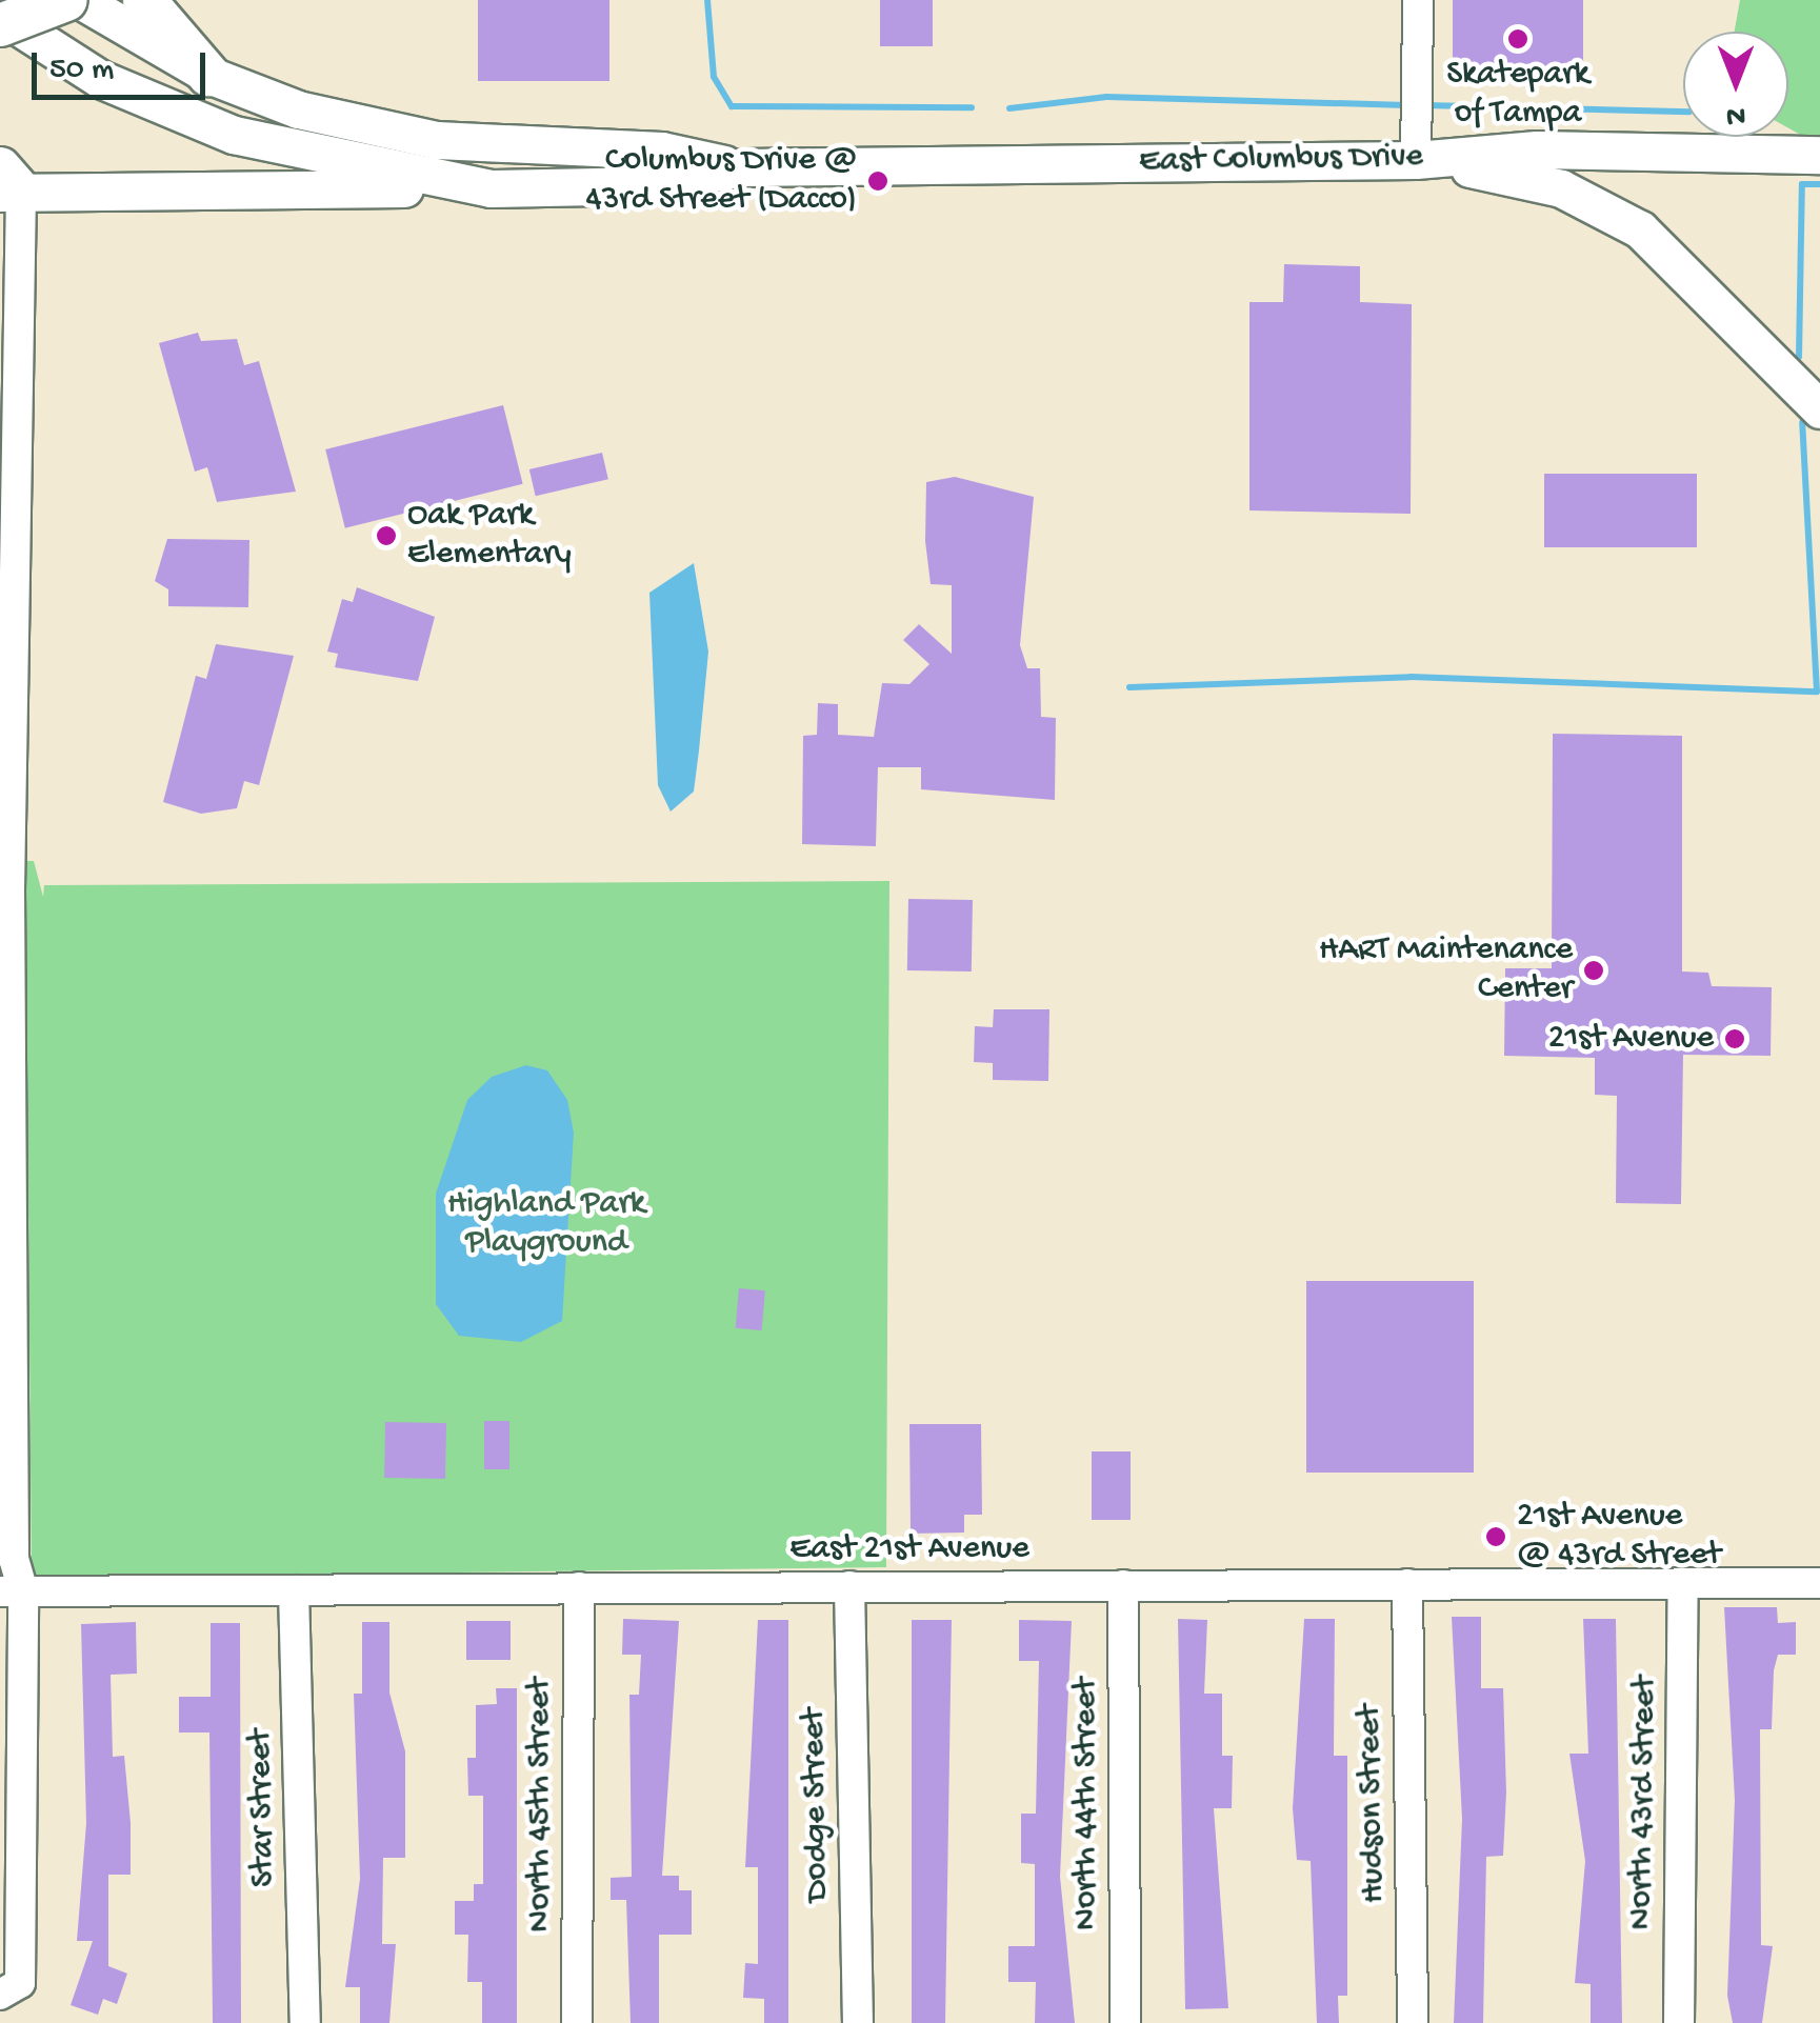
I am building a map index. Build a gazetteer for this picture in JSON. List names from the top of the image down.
{
  "streets": {
    "main road": ["East Columbus Drive"],
    "street": [
      "East 21st Avenue",
      "North 43rd Street",
      "North 44th Street",
      "Hudson Street",
      "North 45th Street",
      "Dodge Street",
      "Star Street"
    ]
  },
  "crossings": [
    ["East 21st Avenue", "North 43rd Street"],
    ["East 21st Avenue", "North 44th Street"],
    ["East 21st Avenue", "Hudson Street"],
    ["East 21st Avenue", "North 45th Street"],
    ["East 21st Avenue", "Dodge Street"],
    ["East 21st Avenue", "Star Street"]
  ],
  "parks": ["Highland Park Playground"],
  "places": [
    "Skatepark of Tampa",
    "Columbus Drive @ 43rd Street (Dacco)",
    "Oak Park Elementary",
    "HART Maintenance Center",
    "21st Avenue",
    "21st Avenue @ 43rd Street"
  ],
  "scale_bar": "50 m",
  "north": "bottom"
}
